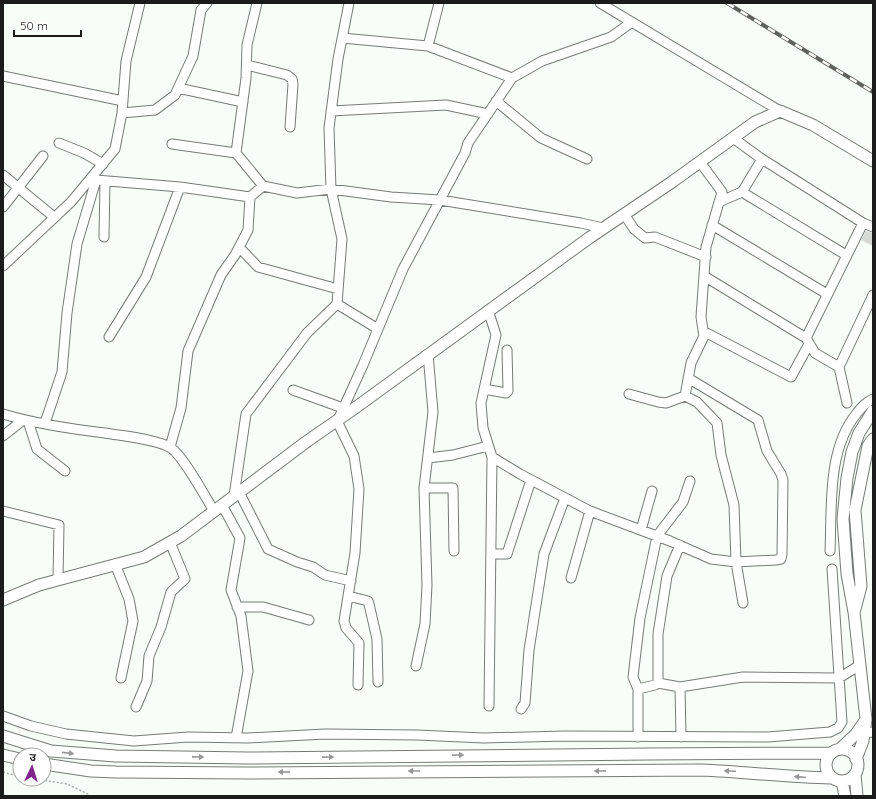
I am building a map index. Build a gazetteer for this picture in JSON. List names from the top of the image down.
{
  "scale_bar": "50 m",
  "north": "top"
}
